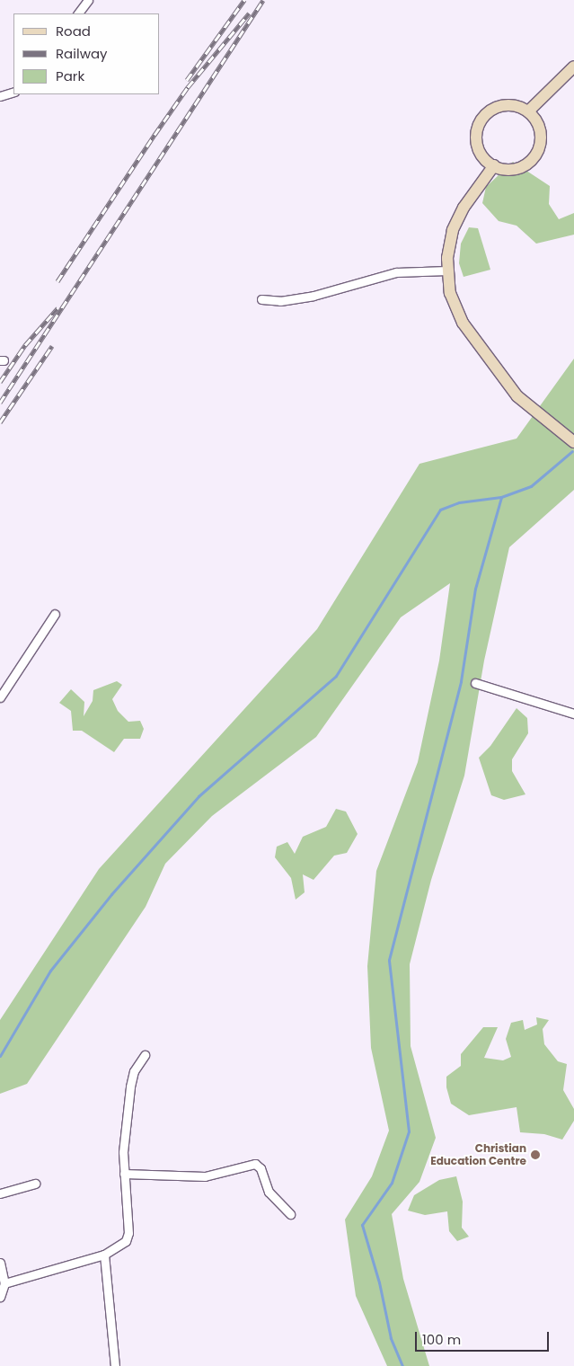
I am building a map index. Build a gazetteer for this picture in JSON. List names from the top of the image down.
{
  "places": ["Christian Education Centre"],
  "legend": ["Road", "Railway", "Park"],
  "scale_bar": "100 m"
}
